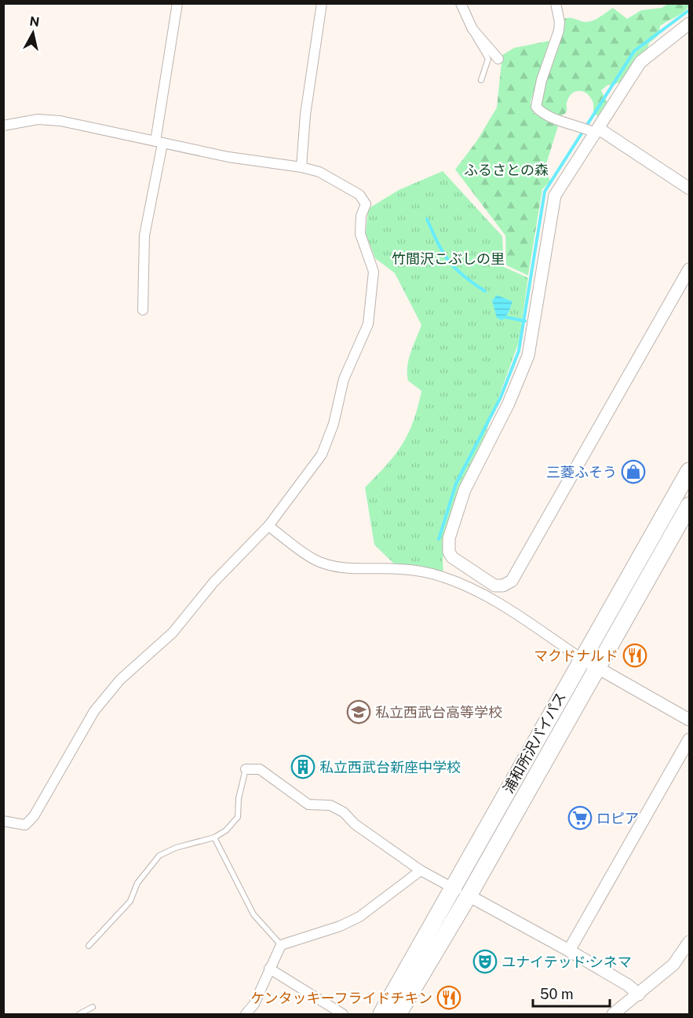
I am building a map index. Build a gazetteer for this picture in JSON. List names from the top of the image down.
{
  "streets": {
    "highway": ["浦和所沢バイパス"]
  },
  "parks": ["ふるさとの森", "竹間沢こぶしの里"],
  "places": {
    "shop": ["三菱ふそう"],
    "restaurant": ["マクドナルド", "ケンタッキーフライドチキン"],
    "school or university": ["私立西武台高等学校"],
    "building": ["私立西武台新座中学校"],
    "supermarket": ["ロピア"],
    "theatre": ["ユナイテッド·シネマ"]
  },
  "scale_bar": "50 m",
  "north": "top"
}
